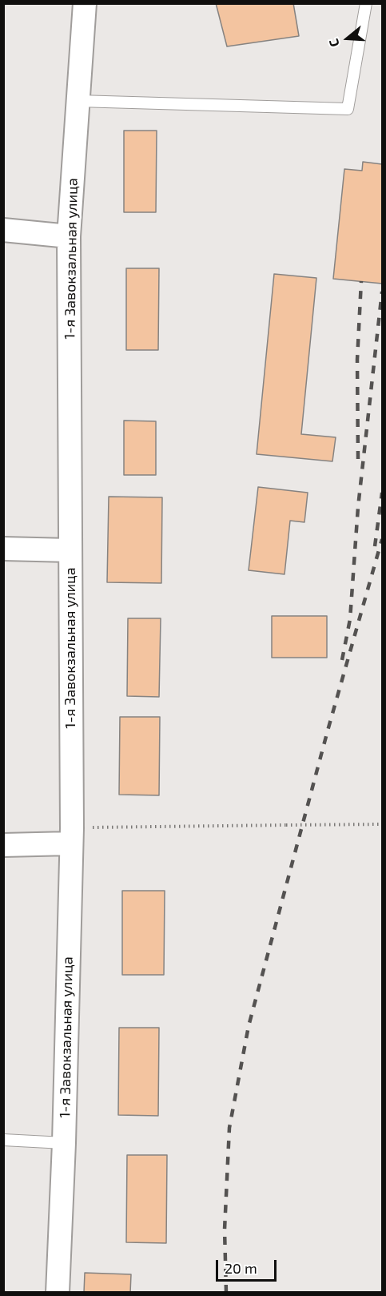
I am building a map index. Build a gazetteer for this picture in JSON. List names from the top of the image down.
{
  "streets": {
    "street": ["1-я Завокзальная улица"]
  },
  "scale_bar": "20 m",
  "north": "left"
}
